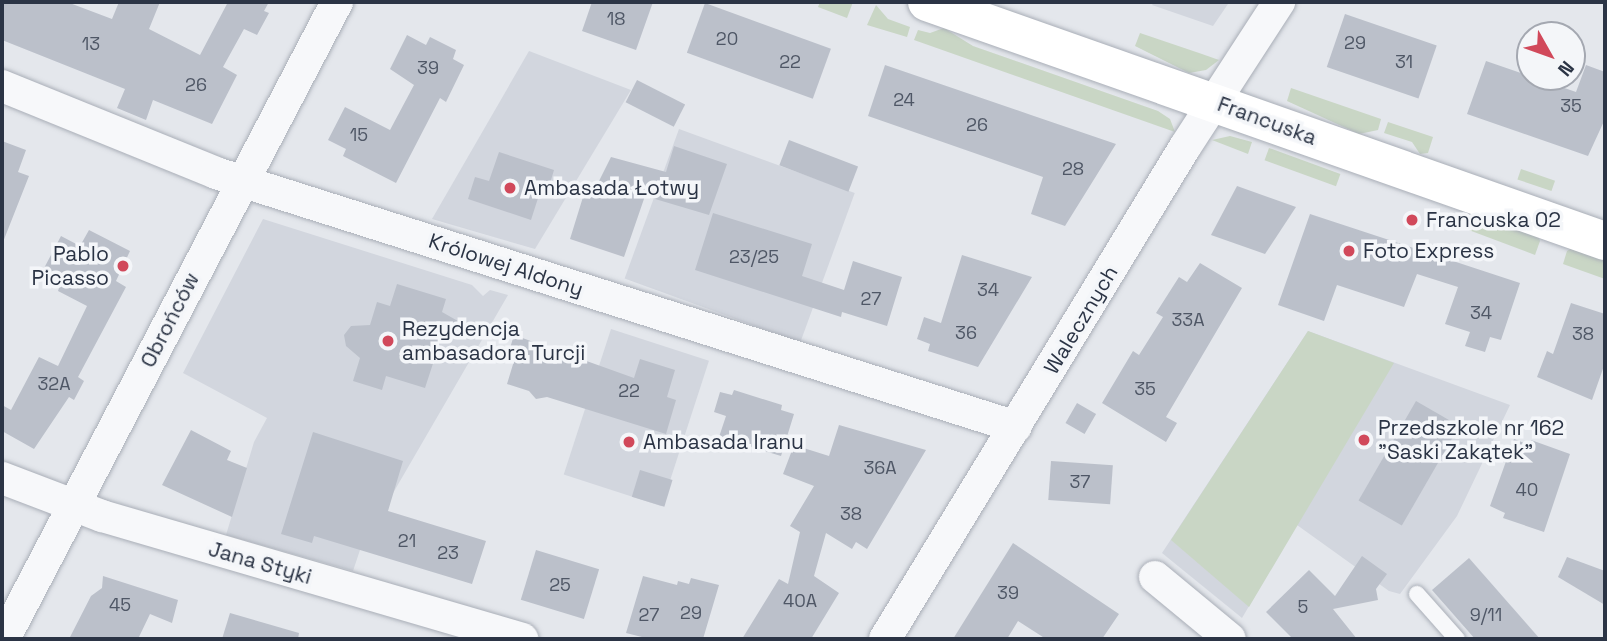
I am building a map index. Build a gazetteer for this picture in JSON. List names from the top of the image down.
{
  "streets": {
    "street": [
      "Francuska",
      "Królowej Aldony",
      "Obrońców",
      "Walecznych",
      "Jana Styki"
    ]
  },
  "crossings": [
    ["Francuska", "Walecznych"],
    ["Królowej Aldony", "Obrońców"],
    ["Królowej Aldony", "Walecznych"],
    ["Obrońców", "Jana Styki"]
  ],
  "places": [
    "Ambasada Łotwy",
    "Francuska 02",
    "Foto Express",
    "Pablo Picasso",
    "Rezydencja ambasadora Turcji",
    "Przedszkole nr 162 \"Saski Zakątek\"",
    "Ambasada Iranu"
  ],
  "house_numbers": [
    "18",
    "20",
    "29",
    "13",
    "22",
    "31",
    "39",
    "26",
    "24",
    "35",
    "26",
    "15",
    "28",
    "23/25",
    "34",
    "27",
    "34",
    "33A",
    "36",
    "38",
    "32A",
    "35",
    "22",
    "36A",
    "37",
    "40",
    "38",
    "21",
    "23",
    "25",
    "39",
    "40A",
    "45",
    "5",
    "29",
    "27",
    "9/11"
  ],
  "north": "bottom right"
}
